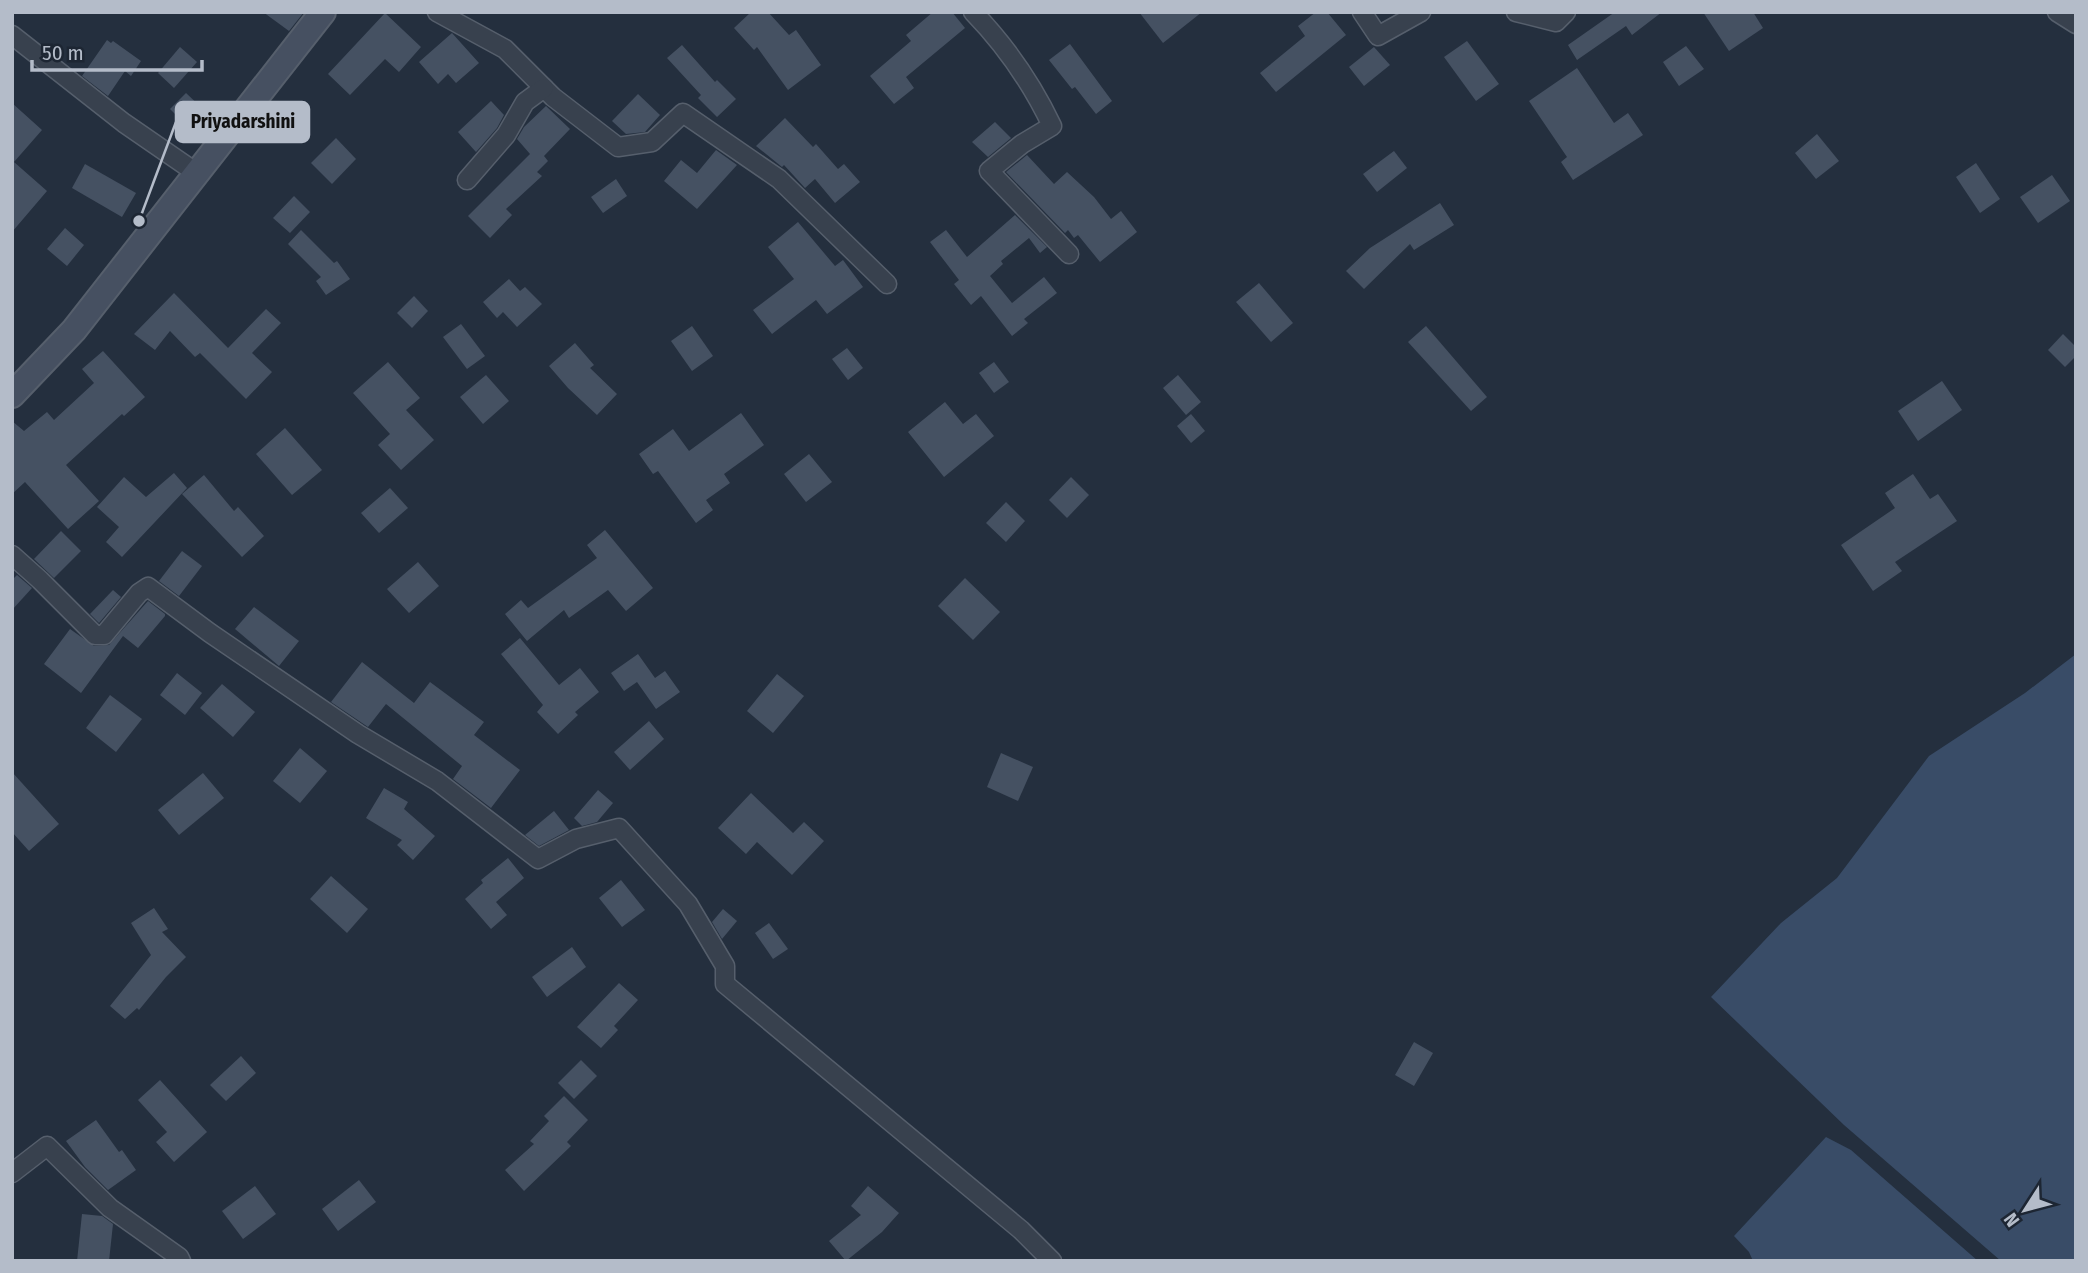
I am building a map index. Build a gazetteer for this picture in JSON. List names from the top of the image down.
{
  "places": ["Priyadarshini"],
  "scale_bar": "50 m",
  "north": "bottom left"
}
